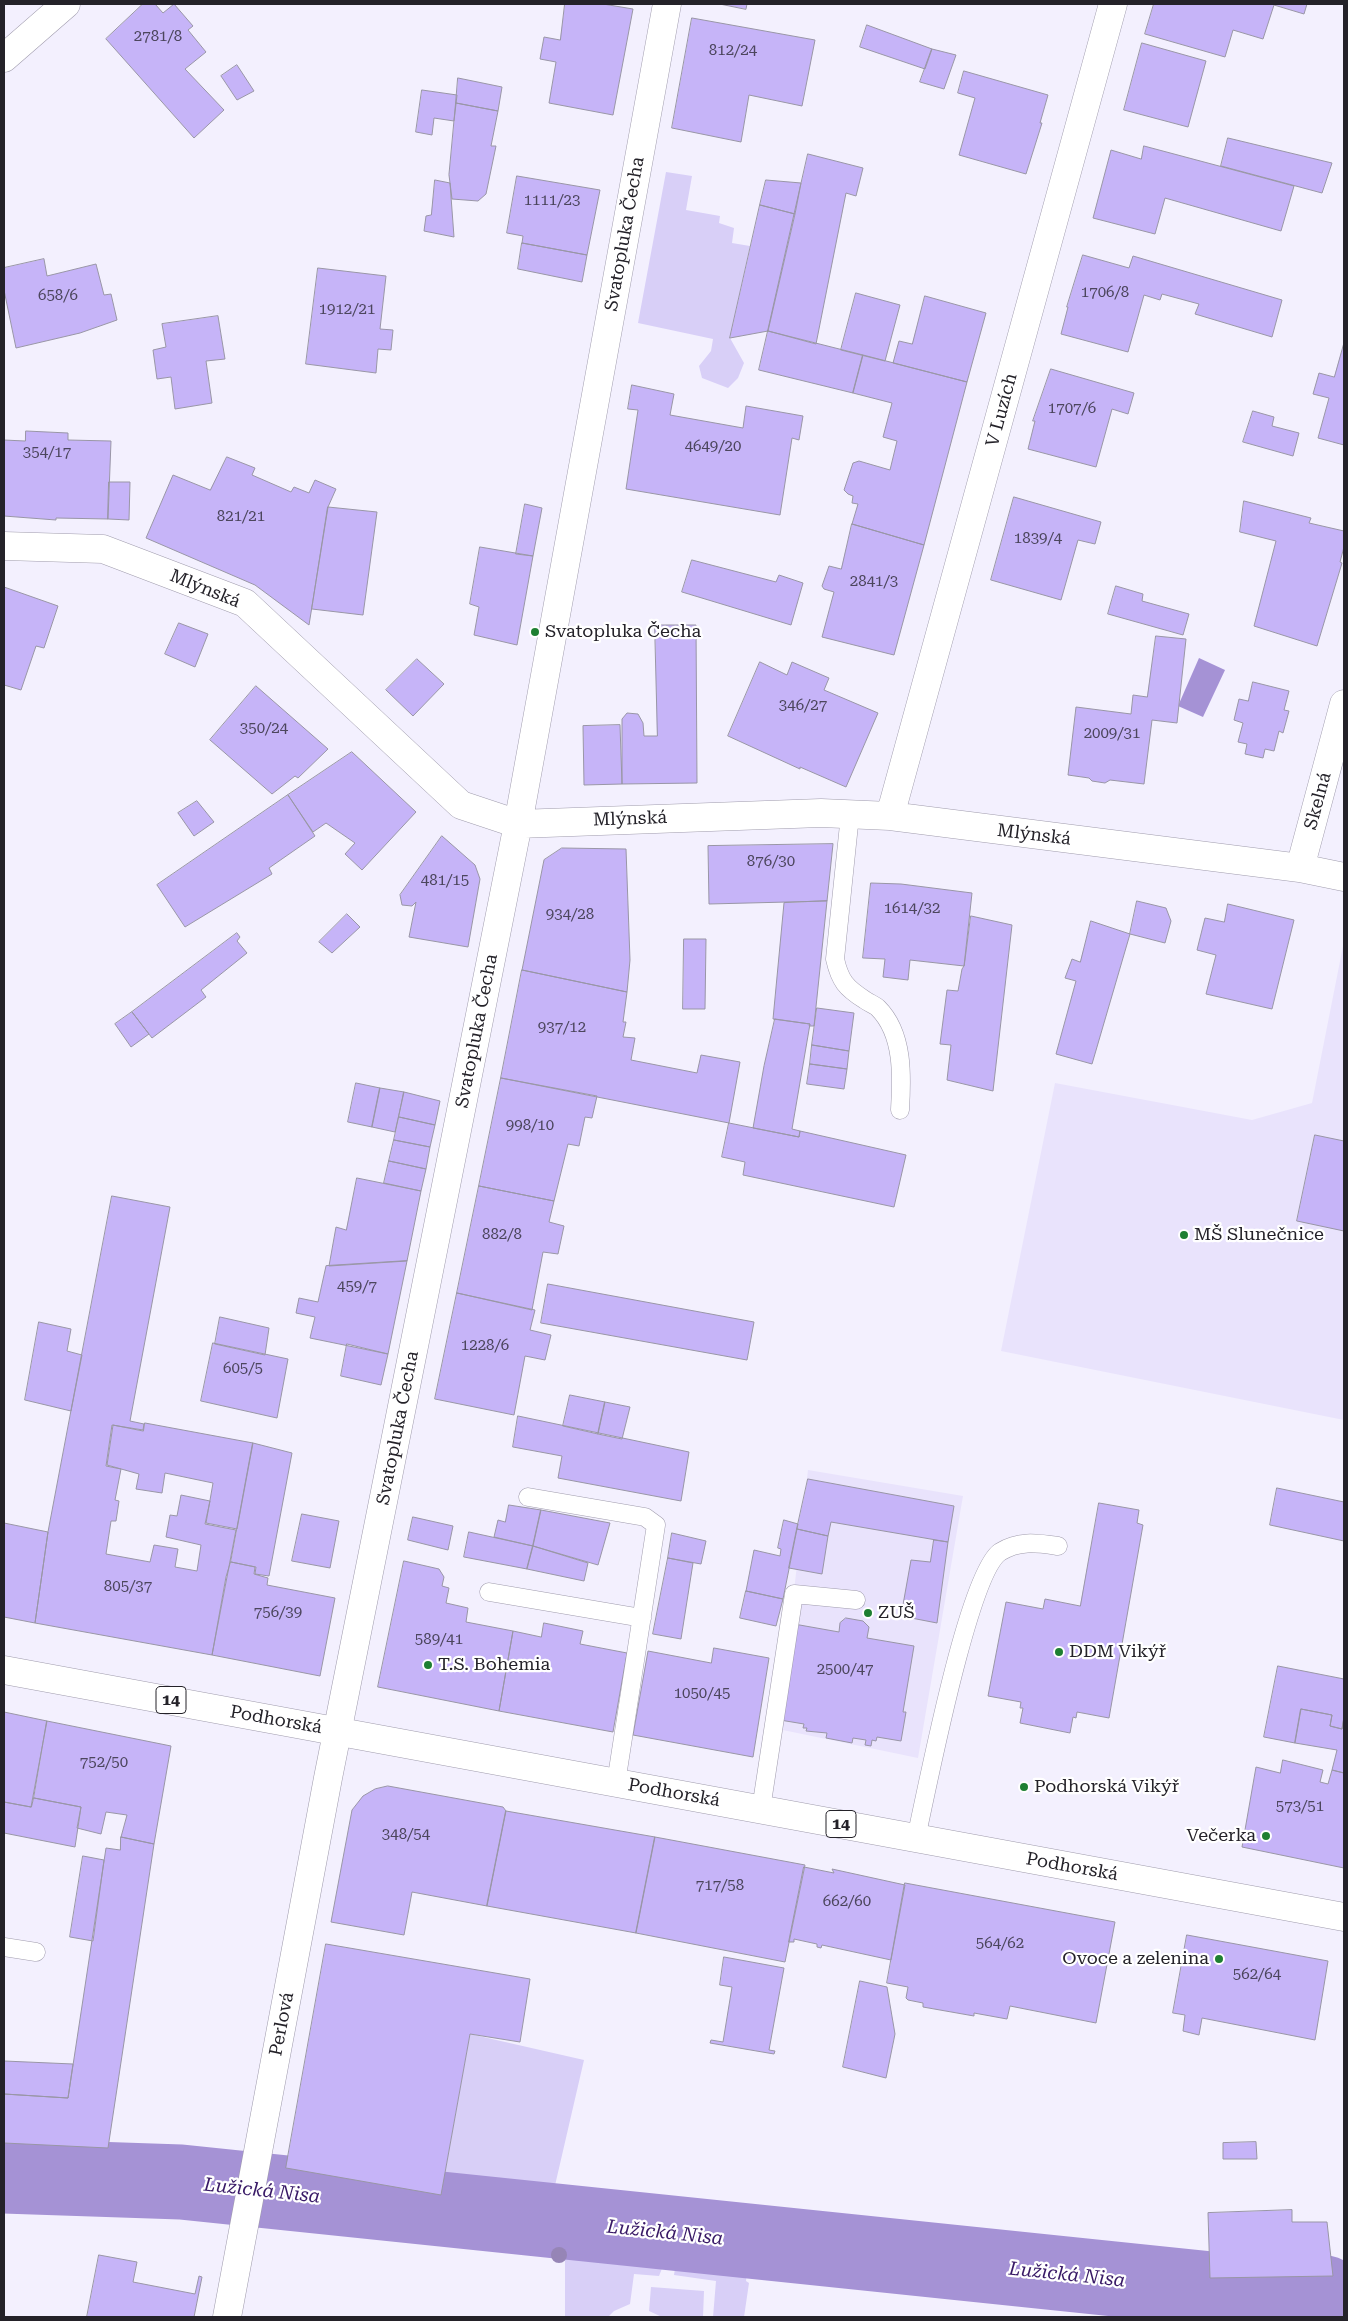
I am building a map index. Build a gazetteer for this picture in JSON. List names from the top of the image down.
{
  "streets": {
    "street": [
      "Svatopluka Čecha",
      "V Luzích",
      "Mlýnská",
      "Skelná",
      "14",
      "Podhorská",
      "Perlová"
    ]
  },
  "crossings": [
    ["Svatopluka Čecha", "Mlýnská"],
    ["Svatopluka Čecha", "Podhorská"],
    ["Svatopluka Čecha", "Perlová"],
    ["V Luzích", "Mlýnská"],
    ["Mlýnská", "Skelná"],
    ["Podhorská", "Perlová"]
  ],
  "water": ["Lužická Nisa"],
  "places": [
    "Svatopluka Čecha",
    "MŠ Slunečnice",
    "ZUŠ",
    "DDM Vikýř",
    "T.S. Bohemia",
    "Podhorská Vikýř",
    "Večerka",
    "Ovoce a zelenina"
  ],
  "house_numbers": [
    "2781/8",
    "812/24",
    "1111/23",
    "1706/8",
    "658/6",
    "1912/21",
    "1707/6",
    "4649/20",
    "354/17",
    "821/21",
    "1839/4",
    "2841/3",
    "346/27",
    "350/24",
    "2009/31",
    "876/30",
    "481/15",
    "1614/32",
    "934/28",
    "937/12",
    "998/10",
    "882/8",
    "459/7",
    "1228/6",
    "605/5",
    "805/37",
    "756/39",
    "589/41",
    "2500/47",
    "1050/45",
    "752/50",
    "573/51",
    "348/54",
    "717/58",
    "662/60",
    "564/62",
    "562/64"
  ]
}
